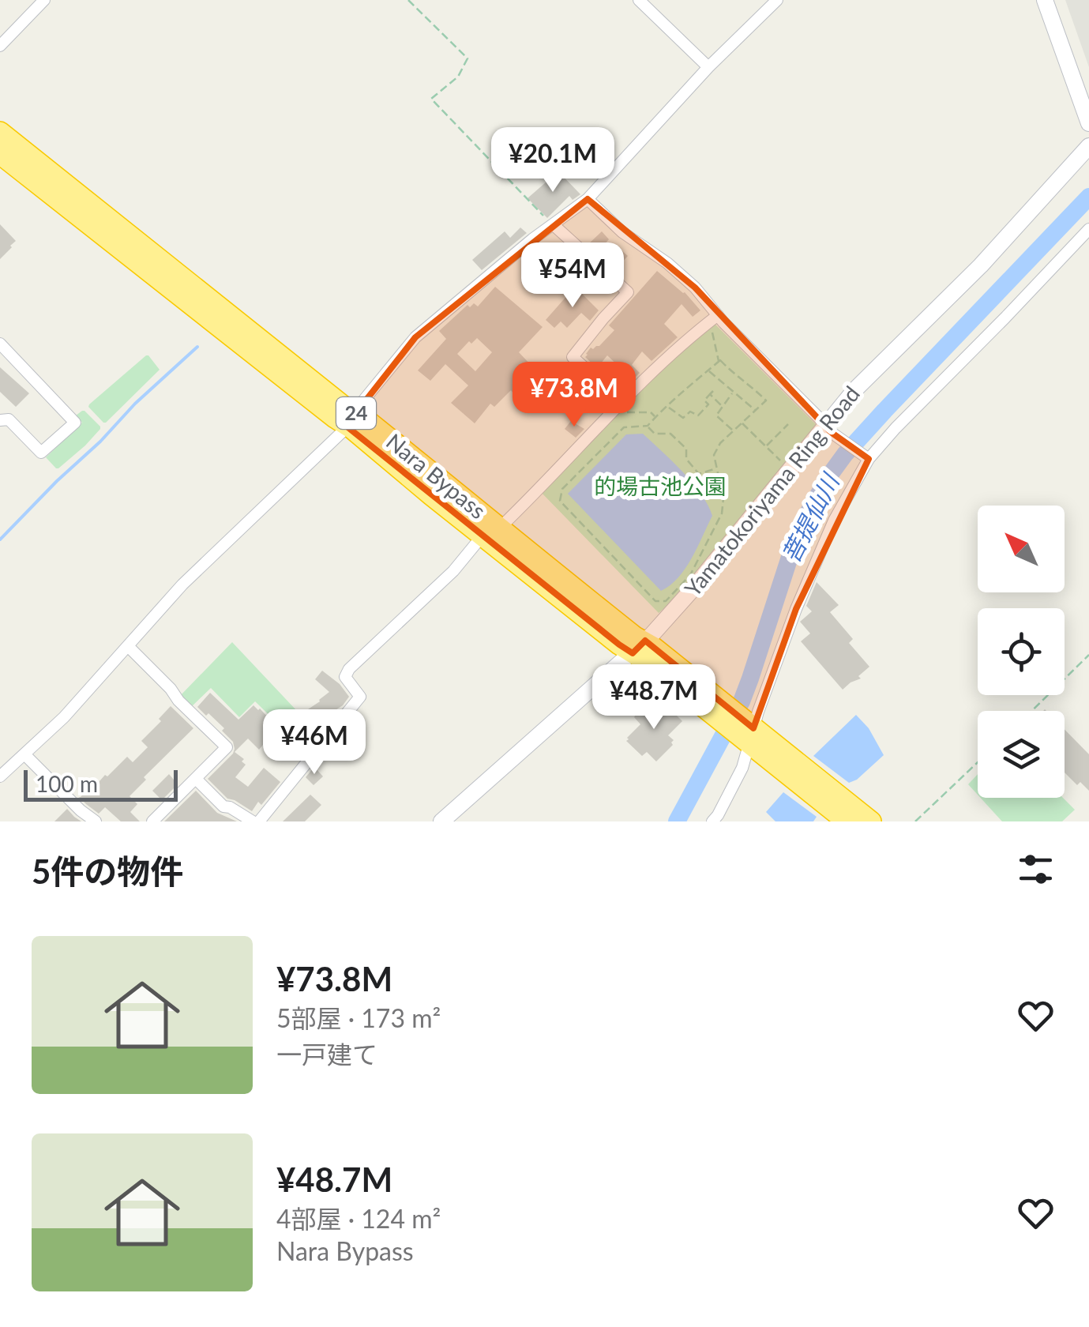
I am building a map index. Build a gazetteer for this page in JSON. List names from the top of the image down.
{
  "streets": {
    "highway": ["24", "Nara Bypass"],
    "main road": ["Yamatokoriyama Ring Road"]
  },
  "crossings": [
    ["Nara Bypass", "Yamatokoriyama Ring Road"]
  ],
  "water": ["菩提仙川"],
  "parks": ["的場古池公園"],
  "scale_bar": "100 m",
  "north": "top left",
  "page": {
    "price": [
      "¥20.1M",
      "¥54M",
      "¥73.8M",
      "¥48.7M",
      "¥46M"
    ],
    "scale": "100 m",
    "heading": "5件の物件",
    "list": [
      {
        "name": "¥73.8M",
        "note": "5部屋 · 173 m² · 一戸建て"
      },
      {
        "name": "¥48.7M",
        "note": "4部屋 · 124 m² · Nara Bypass"
      }
    ]
  }
}
